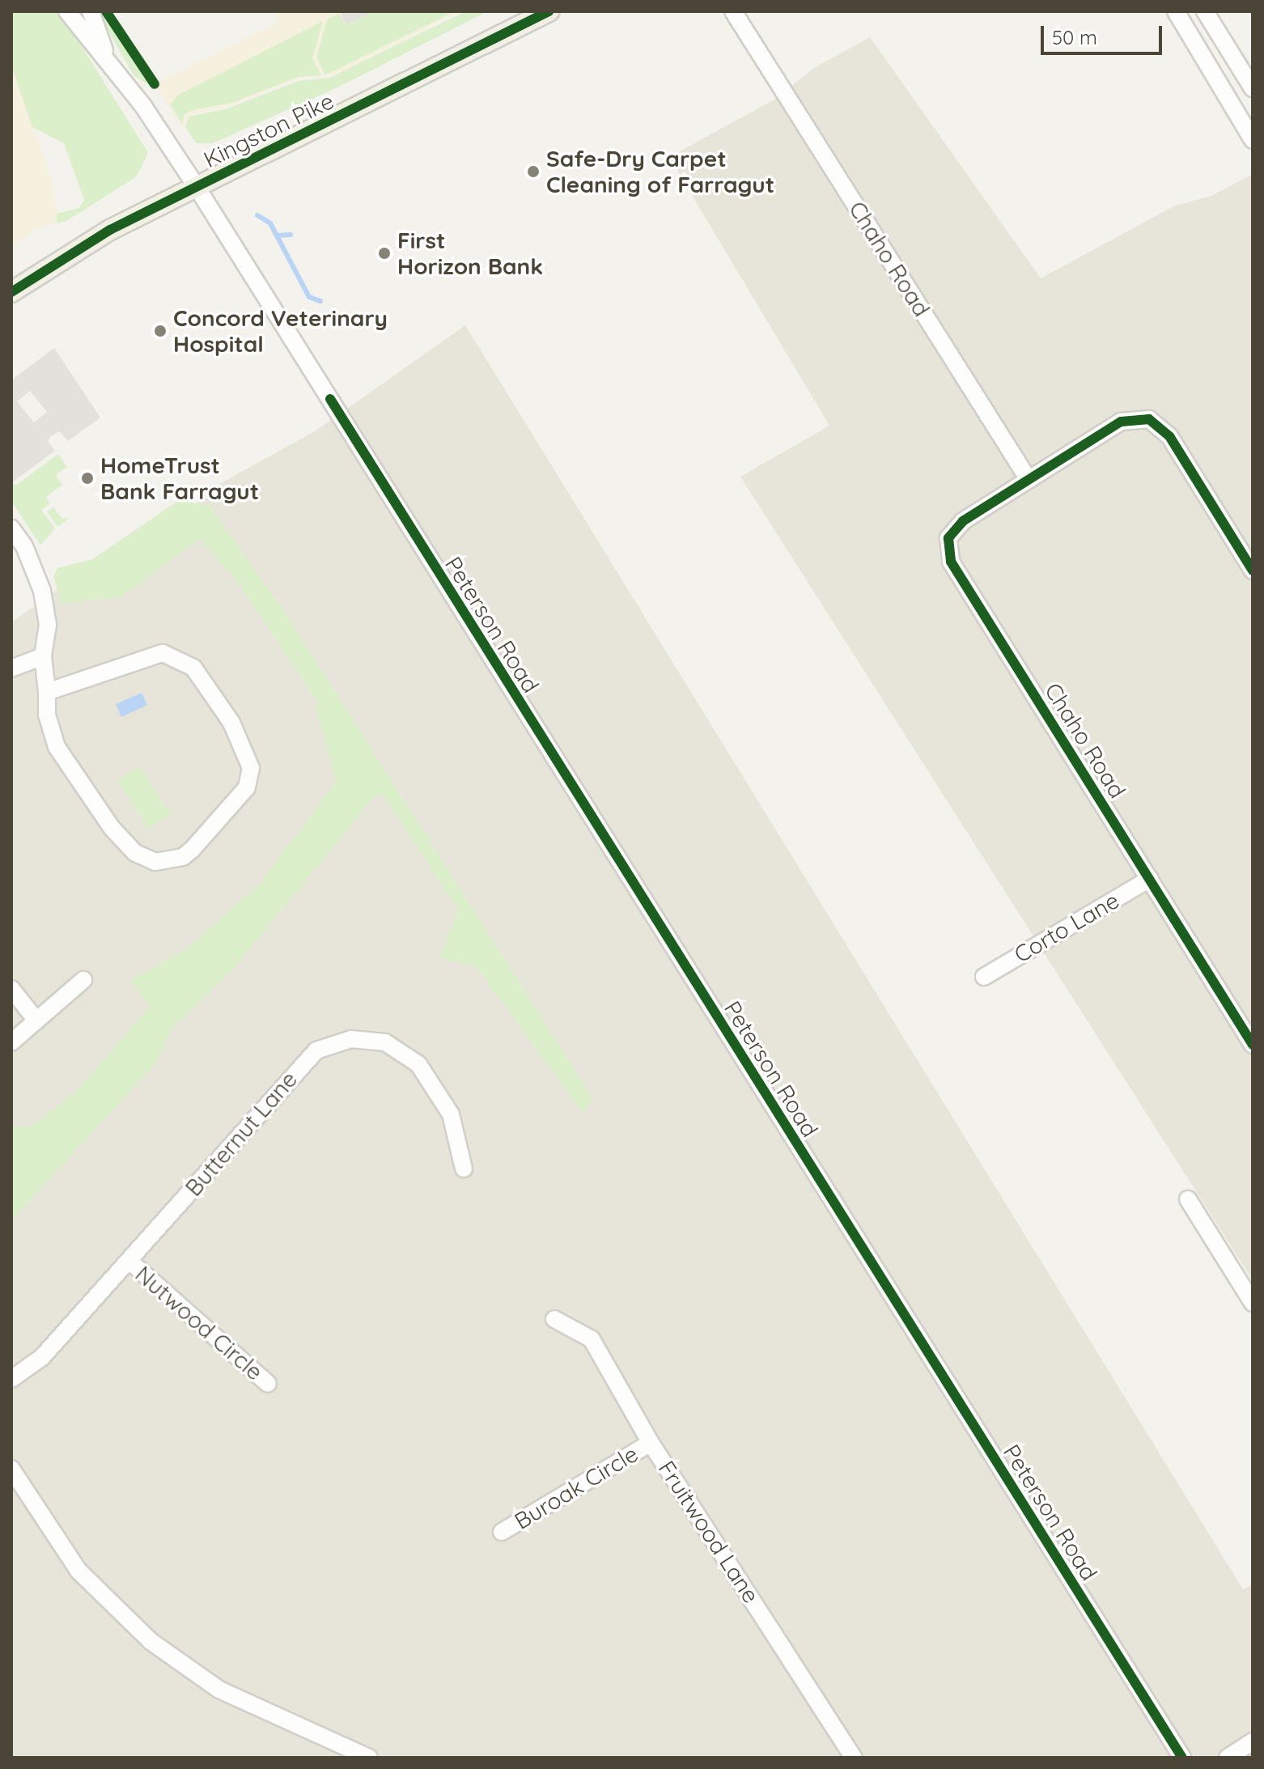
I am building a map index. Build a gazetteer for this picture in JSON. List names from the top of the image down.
{
  "streets": {
    "main road": ["Kingston Pike"],
    "street": [
      "Chaho Road",
      "Peterson Road",
      "Corto Lane",
      "Butternut Lane",
      "Nutwood Circle",
      "Buroak Circle",
      "Fruitwood Lane"
    ]
  },
  "crossings": [
    ["Kingston Pike", "Peterson Road"],
    ["Chaho Road", "Corto Lane"],
    ["Butternut Lane", "Nutwood Circle"],
    ["Buroak Circle", "Fruitwood Lane"]
  ],
  "places": [
    "Safe-Dry Carpet Cleaning of Farragut",
    "First Horizon Bank",
    "Concord Veterinary Hospital",
    "HomeTrust Bank Farragut"
  ],
  "scale_bar": "50 m"
}
